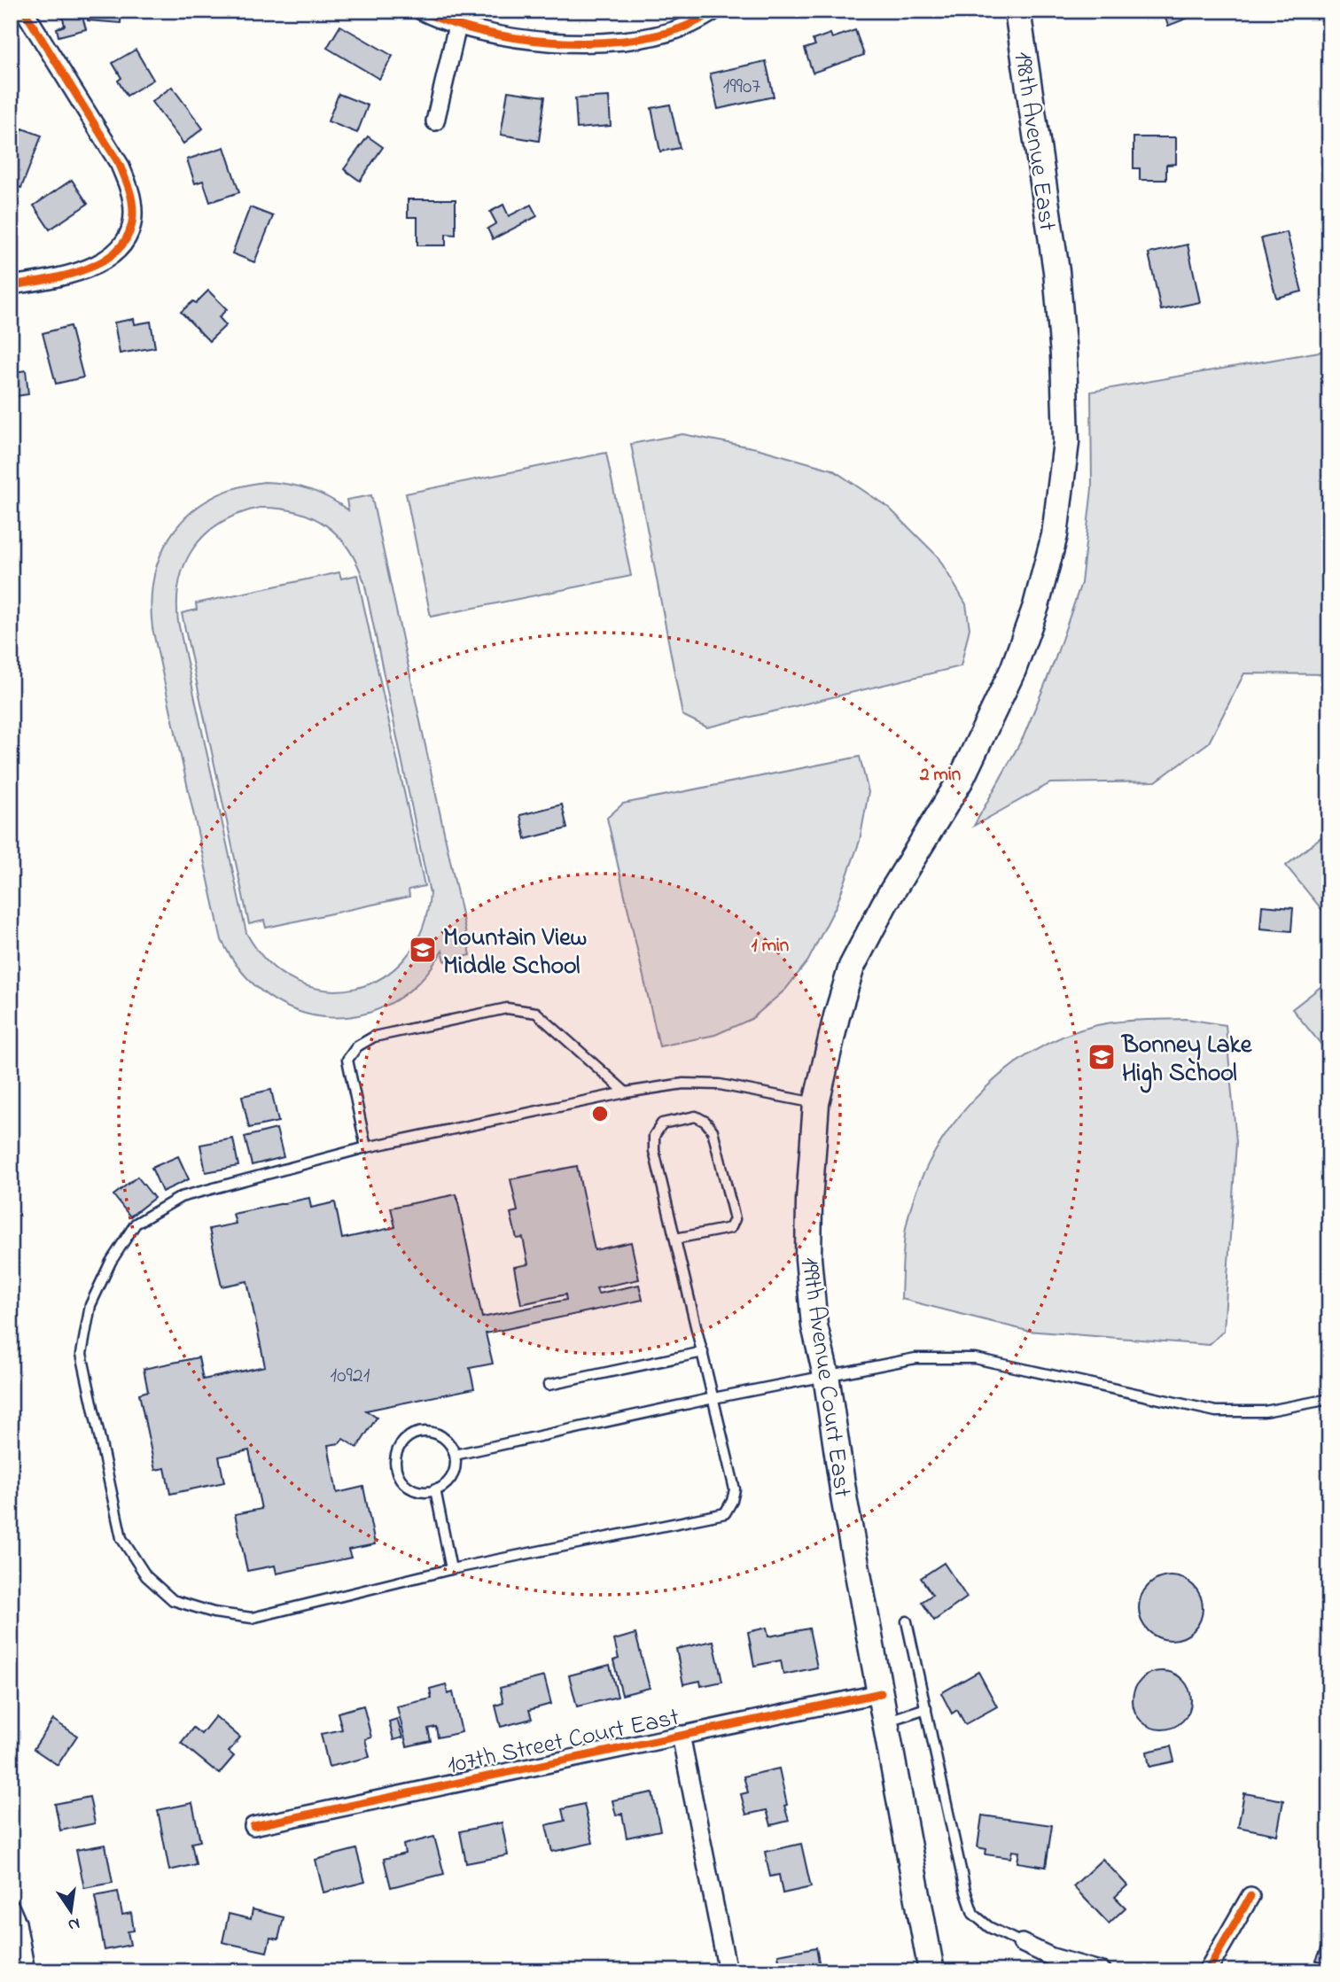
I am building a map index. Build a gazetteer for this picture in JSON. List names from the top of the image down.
{
  "streets": {
    "main road": ["198th Avenue East", "199th Avenue Court East"],
    "street": ["107th Street Court East"]
  },
  "crossings": [
    ["198th Avenue East", "199th Avenue Court East"],
    ["199th Avenue Court East", "107th Street Court East"]
  ],
  "places": {
    "school or university": ["Mountain View Middle School", "Bonney Lake High School"]
  },
  "house_numbers": ["19907", "10921"],
  "north": "bottom",
  "rings": ["2 min", "1 min"]
}
